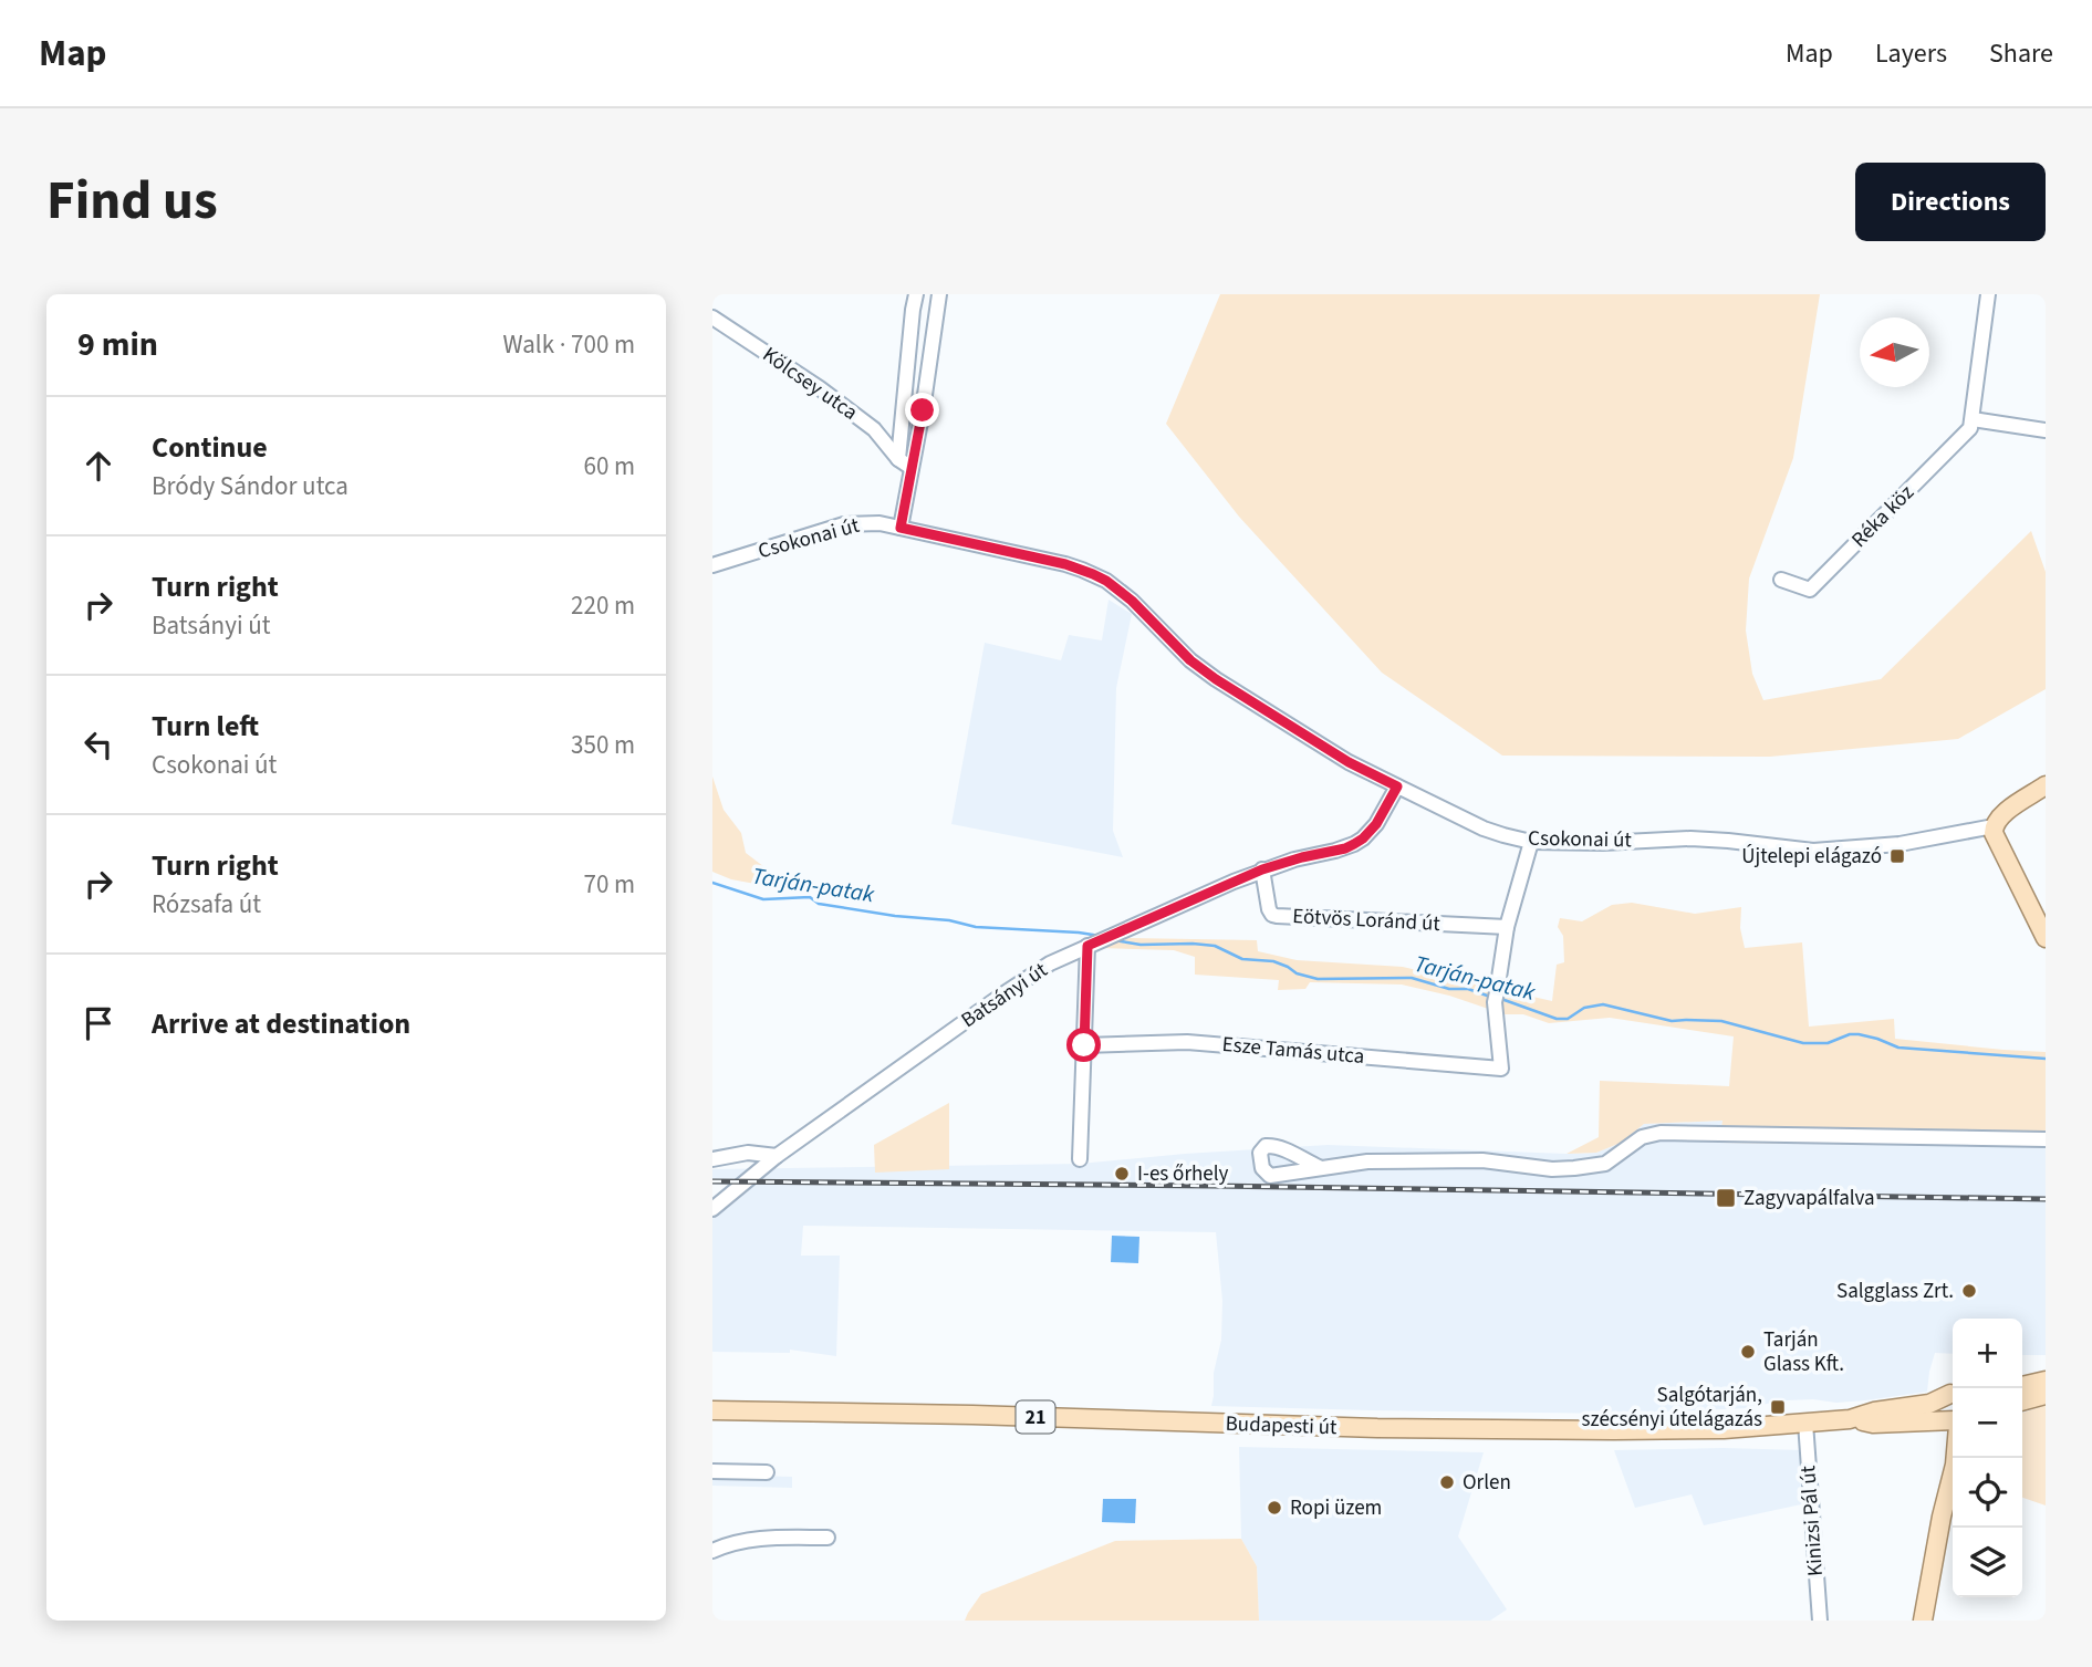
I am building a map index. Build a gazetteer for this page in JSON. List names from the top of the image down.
{
  "streets": {
    "main road": ["21", "Budapesti út"],
    "street": [
      "Kölcsey utca",
      "Réka köz",
      "Csokonai út",
      "Eötvös Loránd út",
      "Batsányi út",
      "Esze Tamás utca",
      "Kinizsi Pál út"
    ]
  },
  "crossings": [
    ["Csokonai út", "Batsányi út"],
    ["Eötvös Loránd út", "Batsányi út"],
    ["Eötvös Loránd út", "Esze Tamás utca"],
    ["Budapesti út", "Kinizsi Pál út"]
  ],
  "water": ["Tarján-patak"],
  "places": {
    "transit": ["Újtelepi elágazó", "Zagyvapálfalva", "Salgótarján, szécsényi útelágazás"],
    "other": [
      "I-es őrhely",
      "Salgglass Zrt.",
      "Tarján Glass Kft.",
      "Orlen",
      "Ropi üzem"
    ]
  },
  "north": "left",
  "page": {
    "header": "Map",
    "nav": ["Map", "Layers", "Share"],
    "title": "Find us",
    "buttons": "Directions",
    "heading": ["9 min", "Walk · 700 m"],
    "list": [
      ["Continue", "Bródy Sándor utca", "60 m"],
      ["Turn right", "Batsányi út", "220 m"],
      ["Turn left", "Csokonai út", "350 m"],
      ["Turn right", "Rózsafa út", "70 m"],
      "Arrive at destination"
    ],
    "map_buttons": ["+", "−"]
  }
}
